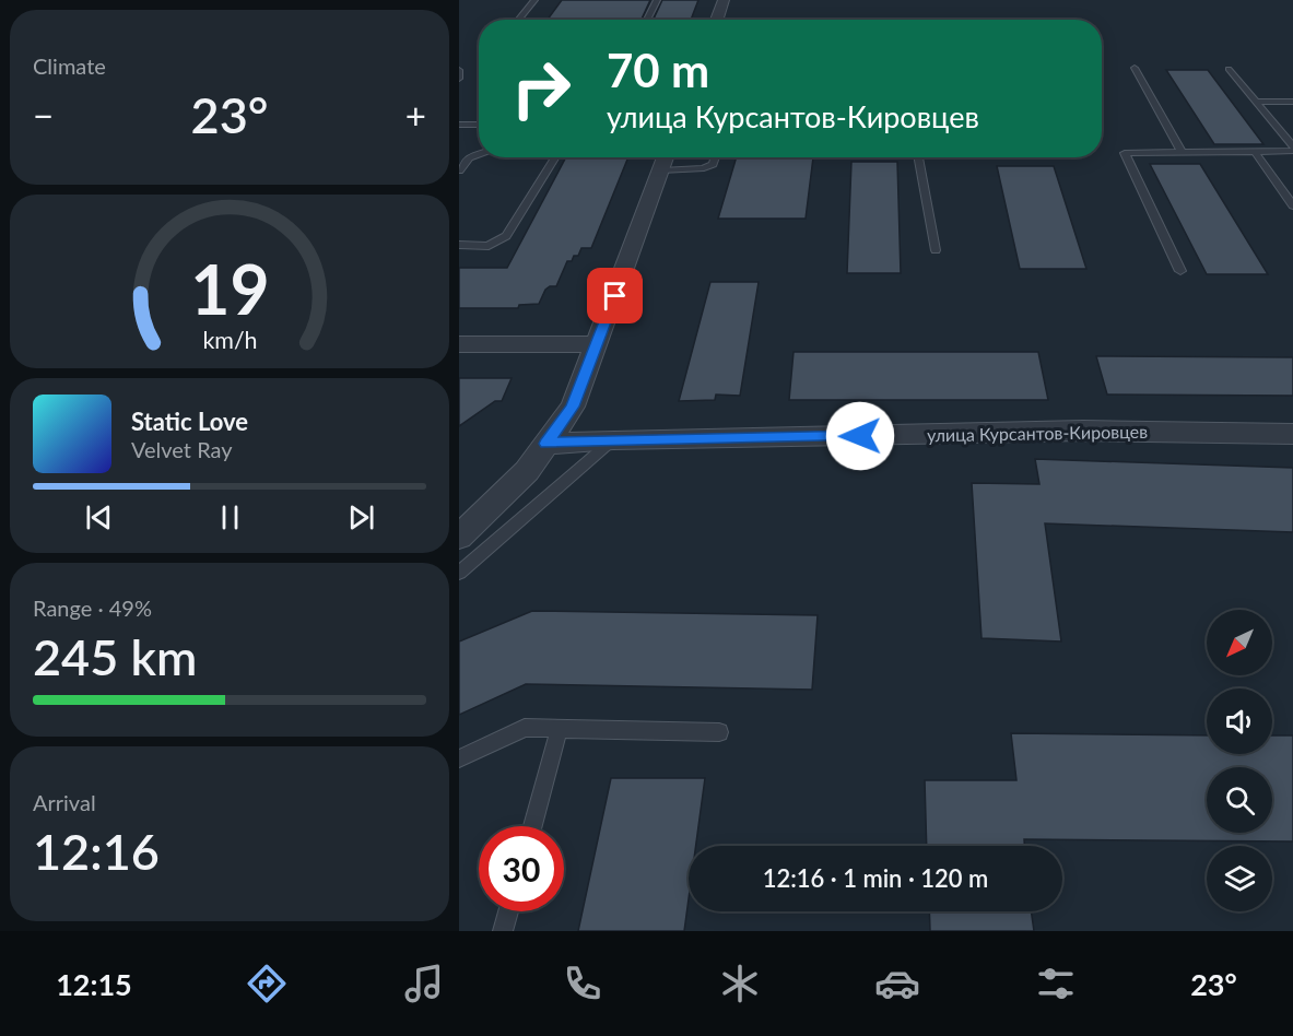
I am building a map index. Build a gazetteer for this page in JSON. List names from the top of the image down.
{
  "streets": {
    "street": ["улица Курсантов-Кировцев"]
  },
  "north": "bottom left",
  "page": {
    "tile": [
      "Climate",
      ["Range · 49%", "245 km"],
      ["Arrival", "12:16"]
    ],
    "turn": ["70 m", "улица Курсантов-Кировцев"],
    "heat": ["−", "23°", "+"],
    "song": ["Static Love", "Velvet Ray"],
    "limit": "30",
    "trip": "12:16 · 1 min · 120 m",
    "tabs": ["12:15", "23°"],
    "gauge": ["19", "km/h"]
  }
}
